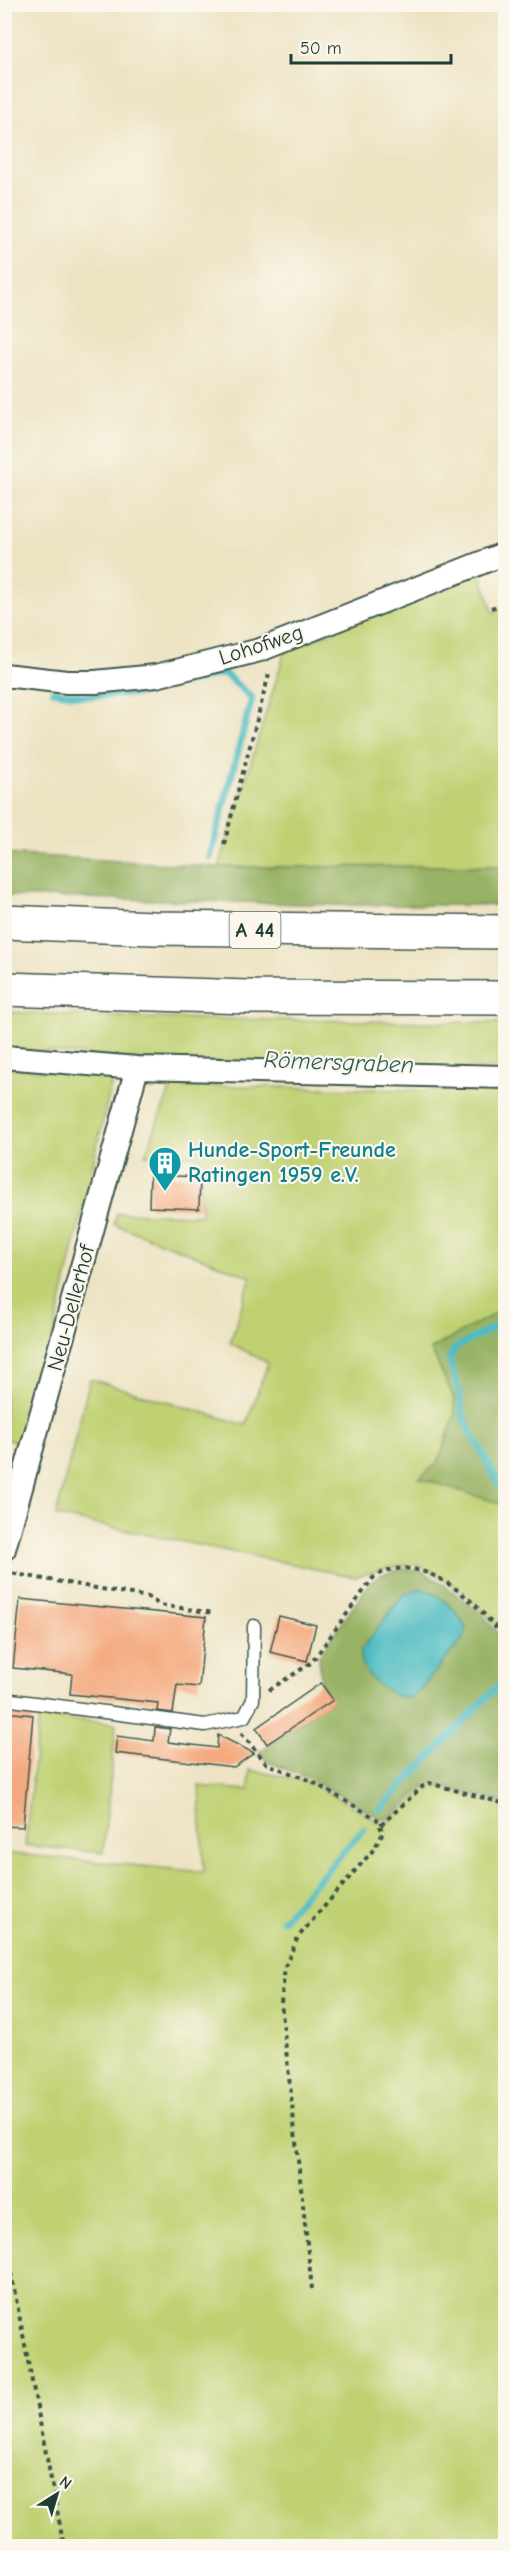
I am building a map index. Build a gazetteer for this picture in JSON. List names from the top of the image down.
{
  "streets": {
    "highway": ["A 44"],
    "street": ["Lohofweg", "Neu-Dellerhof"]
  },
  "water": ["Römersgraben"],
  "places": {
    "building": ["Hunde-Sport-Freunde Ratingen 1959 e.V."]
  },
  "scale_bar": "50 m",
  "north": "top right"
}
